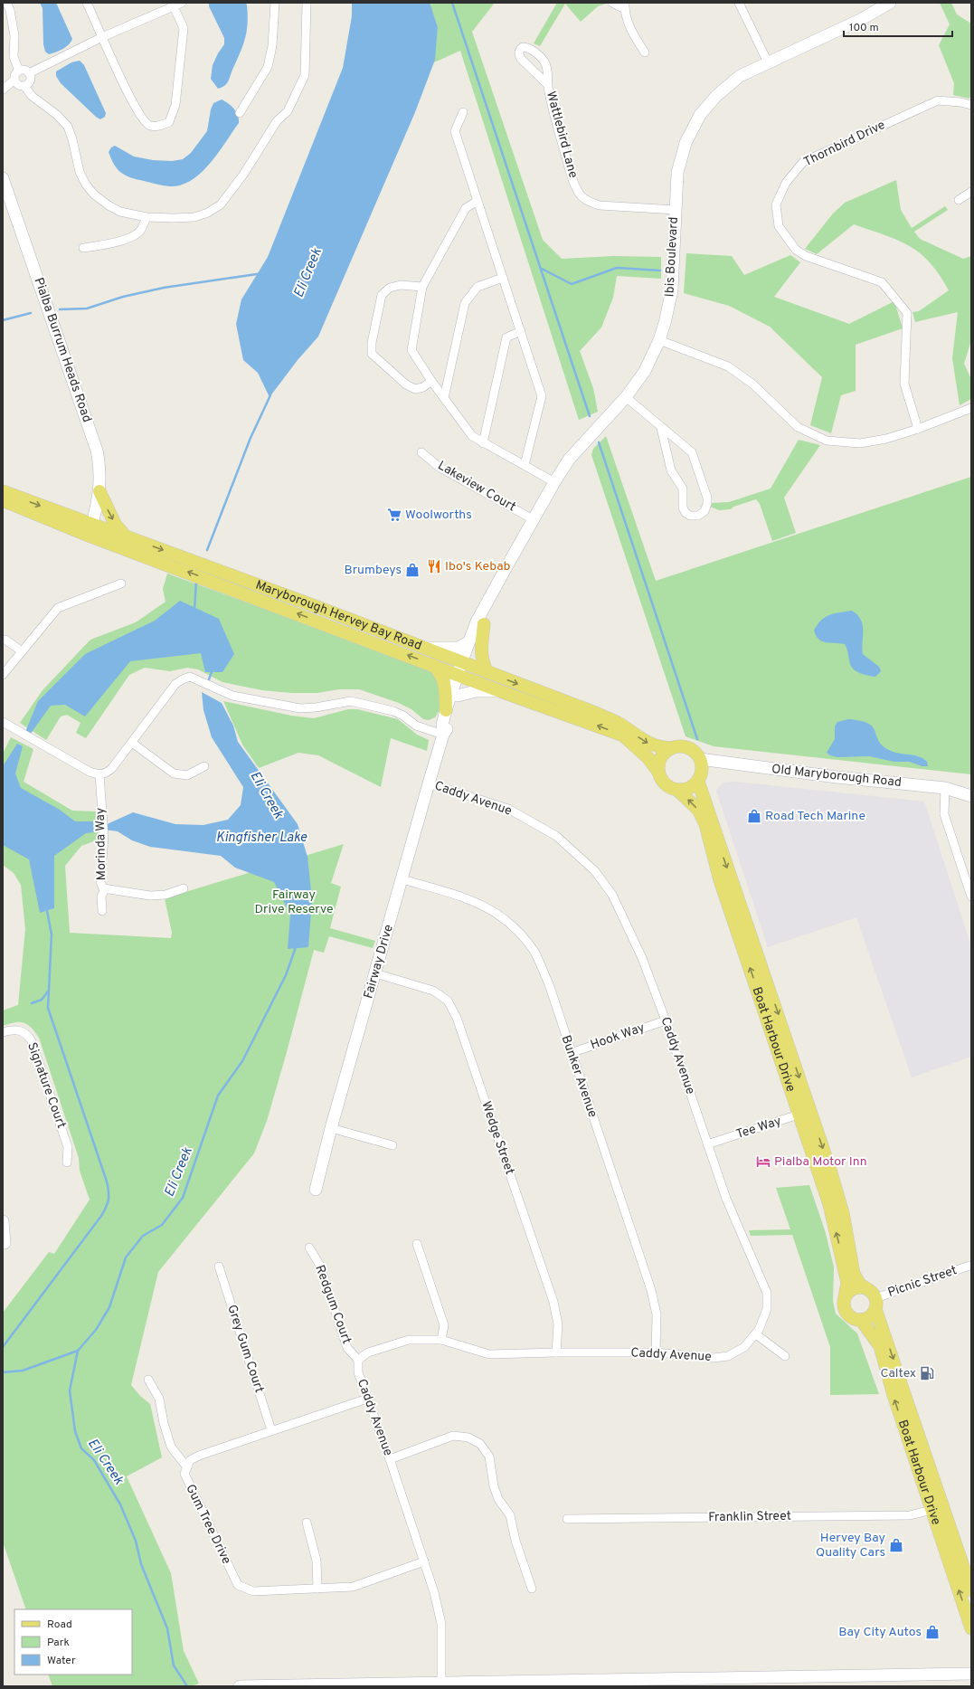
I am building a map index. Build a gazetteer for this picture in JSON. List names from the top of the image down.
{
  "streets": {
    "main road": ["Maryborough Hervey Bay Road", "Boat Harbour Drive"],
    "street": [
      "Wattlebird Lane",
      "Thornbird Drive",
      "Ibis Boulevard",
      "Pialba Burrum Heads Road",
      "Lakeview Court",
      "Old Maryborough Road",
      "Caddy Avenue",
      "Morinda Way",
      "Fairway Drive",
      "Hook Way",
      "Bunker Avenue",
      "Signature Court",
      "Tee Way",
      "Wedge Street",
      "Picnic Street",
      "Redgum Court",
      "Grey Gum Court",
      "Franklin Street",
      "Gum Tree Drive"
    ]
  },
  "crossings": [
    ["Wattlebird Lane", "Ibis Boulevard"],
    ["Ibis Boulevard", "Lakeview Court"],
    ["Ibis Boulevard", "Maryborough Hervey Bay Road"],
    ["Ibis Boulevard", "Fairway Drive"],
    ["Pialba Burrum Heads Road", "Maryborough Hervey Bay Road"],
    ["Maryborough Hervey Bay Road", "Old Maryborough Road"],
    ["Maryborough Hervey Bay Road", "Fairway Drive"],
    ["Maryborough Hervey Bay Road", "Boat Harbour Drive"],
    ["Old Maryborough Road", "Boat Harbour Drive"],
    ["Caddy Avenue", "Fairway Drive"],
    ["Caddy Avenue", "Hook Way"],
    ["Caddy Avenue", "Bunker Avenue"],
    ["Caddy Avenue", "Tee Way"],
    ["Caddy Avenue", "Wedge Street"],
    ["Caddy Avenue", "Redgum Court"],
    ["Caddy Avenue", "Gum Tree Drive"],
    ["Fairway Drive", "Bunker Avenue"],
    ["Fairway Drive", "Wedge Street"],
    ["Hook Way", "Bunker Avenue"],
    ["Boat Harbour Drive", "Tee Way"],
    ["Boat Harbour Drive", "Picnic Street"],
    ["Boat Harbour Drive", "Franklin Street"],
    ["Grey Gum Court", "Gum Tree Drive"]
  ],
  "water": ["Eli Creek", "Kingfisher Lake"],
  "parks": ["Fairway Drive Reserve"],
  "places": {
    "supermarket": ["Woolworths"],
    "restaurant": ["Ibo's Kebab"],
    "shop": [
      "Brumbeys",
      "Road Tech Marine",
      "Hervey Bay Quality Cars",
      "Bay City Autos"
    ],
    "hotel": ["Pialba Motor Inn"],
    "fuel station": ["Caltex"]
  },
  "legend": ["Road", "Park", "Water"],
  "scale_bar": "100 m"
}
